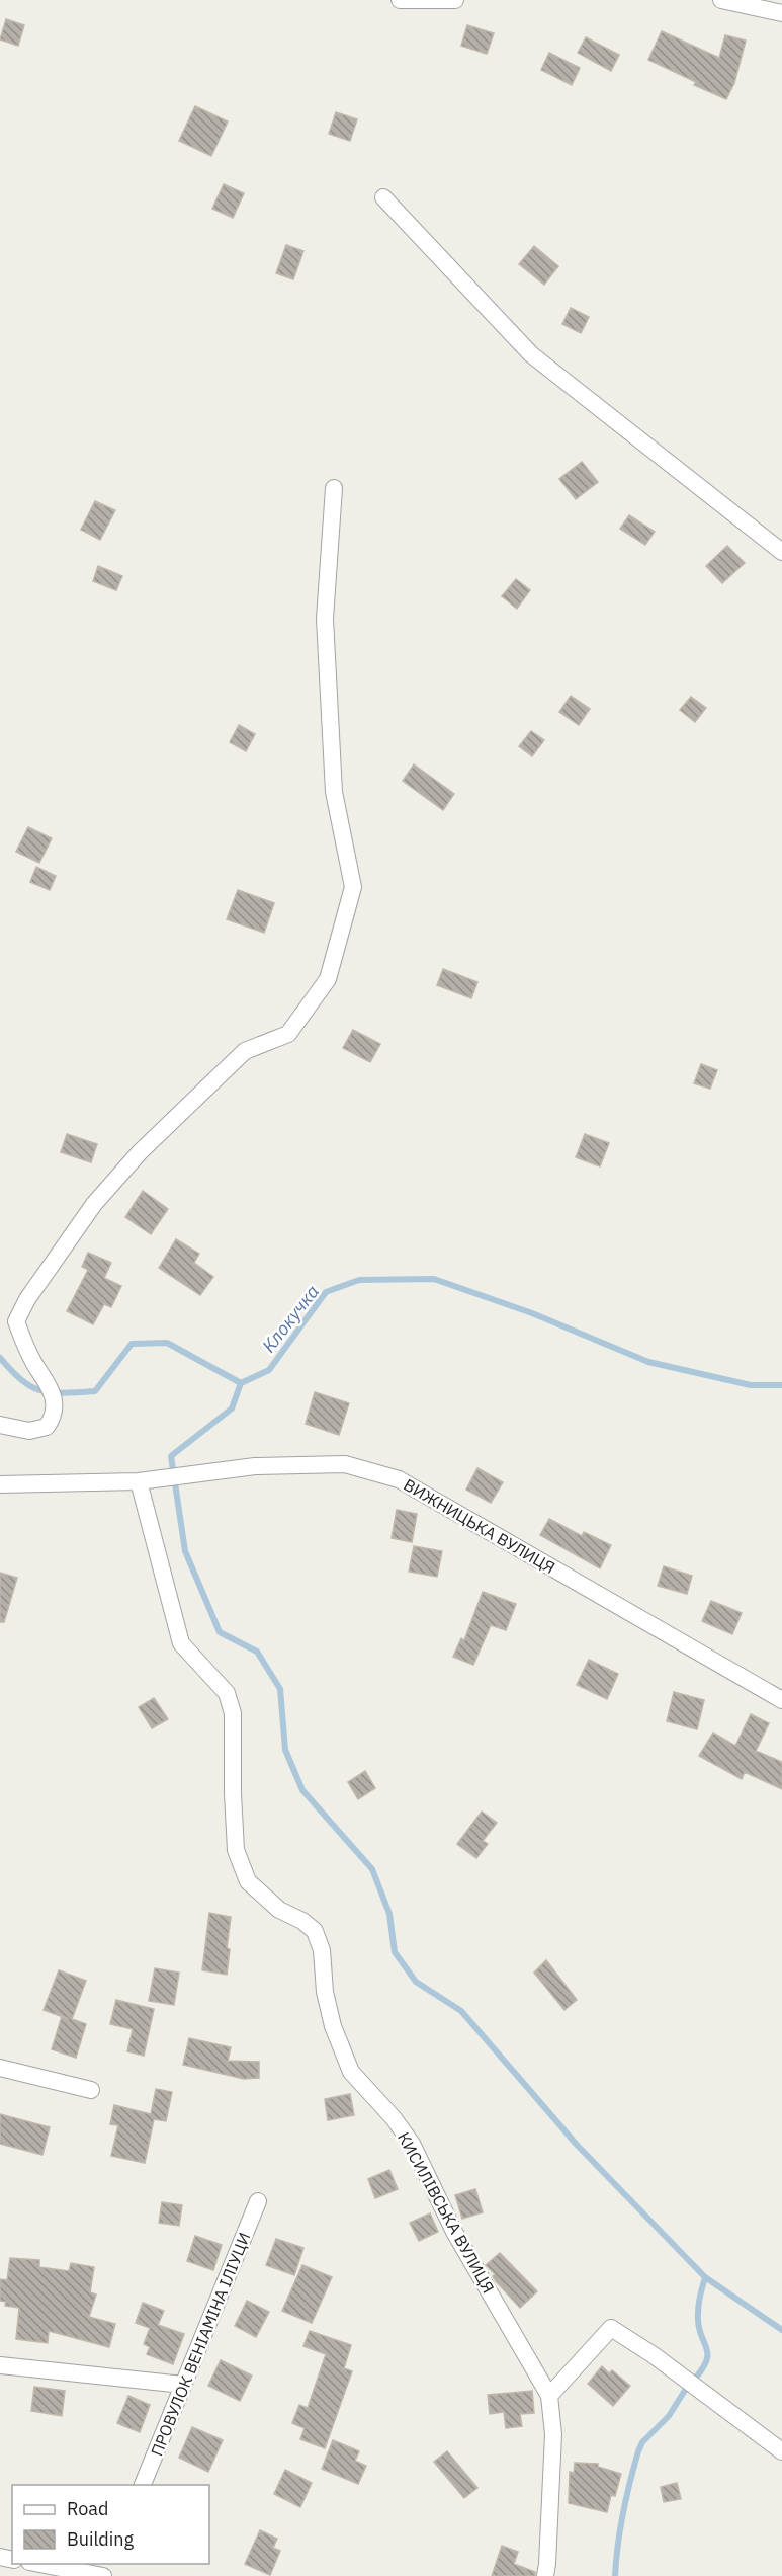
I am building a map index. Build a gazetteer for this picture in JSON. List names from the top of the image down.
{
  "streets": {
    "street": ["ВИЖНИЦЬКА ВУЛИЦЯ", "КИСИЛІВСЬКА ВУЛИЦЯ", "ПРОВУЛОК ВЕНІАМІНА ІЛІУЦИ"]
  },
  "crossings": [
    ["ВИЖНИЦЬКА ВУЛИЦЯ", "КИСИЛІВСЬКА ВУЛИЦЯ"]
  ],
  "water": ["Клокучка"],
  "legend": ["Road", "Building"]
}
